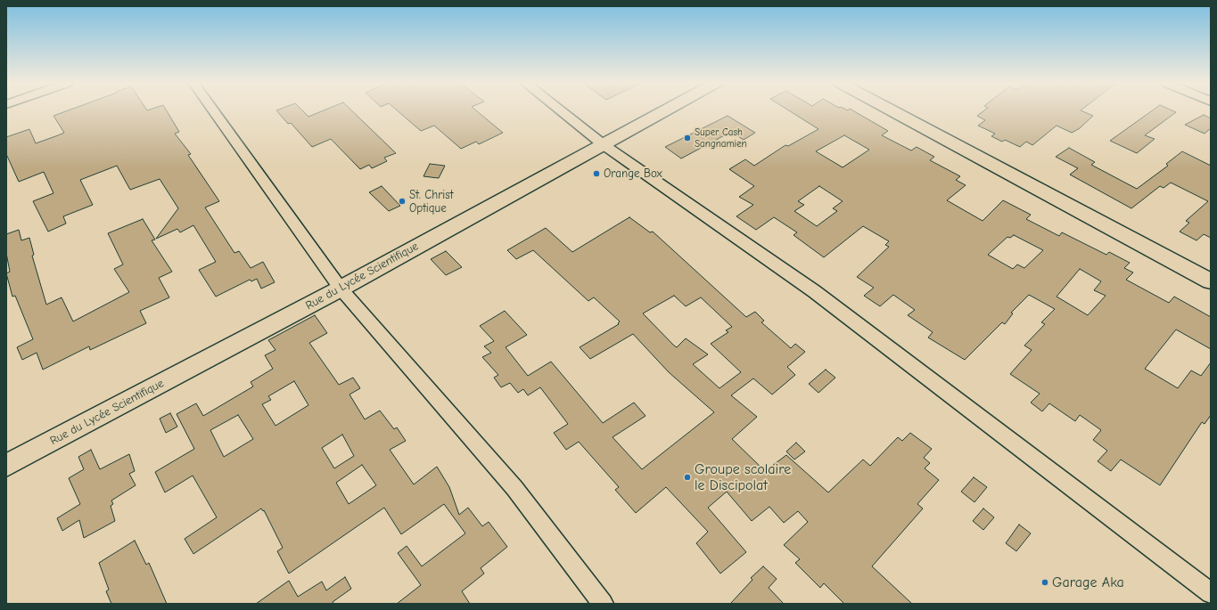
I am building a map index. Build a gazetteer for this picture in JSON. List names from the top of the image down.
{
  "streets": {
    "street": ["Rue du Lycée Scientifique"]
  },
  "places": [
    "Super Cash Sangnamien",
    "Orange Box",
    "St. Christ Optique",
    "Groupe scolaire le Discipolat",
    "Garage Aka"
  ]
}
